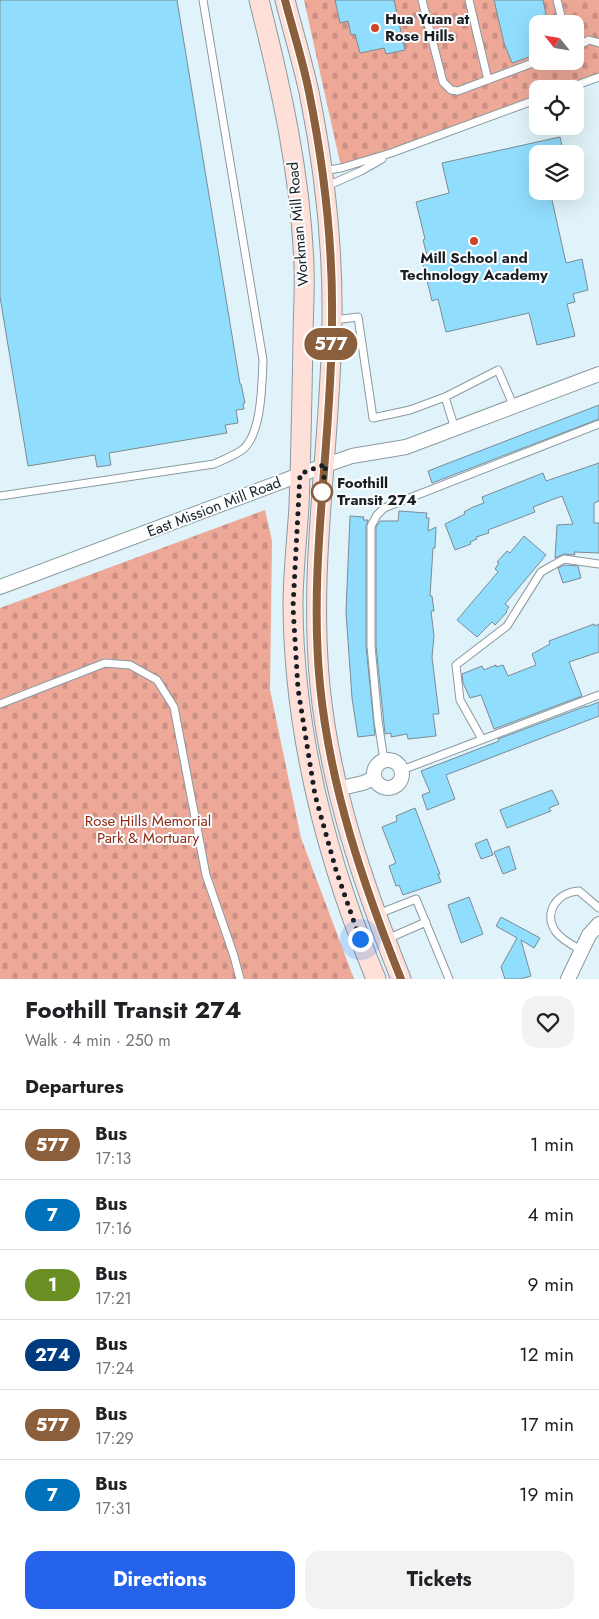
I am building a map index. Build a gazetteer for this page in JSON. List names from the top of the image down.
{
  "streets": {
    "main road": ["Workman Mill Road"],
    "street": ["East Mission Mill Road"]
  },
  "crossings": [
    ["Workman Mill Road", "East Mission Mill Road"]
  ],
  "parks": ["Rose Hills Memorial Park & Mortuary"],
  "places": ["Hua Yuan at Rose Hills", "Mill School and Technology Academy", "Foothill Transit 274"],
  "lines": ["bus line 577"],
  "north": "top left",
  "page": {
    "on_map": "577",
    "heading": [
      ["Foothill Transit 274", "Walk · 4 min · 250 m"],
      "Departures"
    ],
    "list": [
      {
        "mark": "577",
        "name": "Bus",
        "note": "17:13",
        "value": "1 min"
      },
      {
        "mark": "7",
        "name": "Bus",
        "note": "17:16",
        "value": "4 min"
      },
      {
        "mark": "1",
        "name": "Bus",
        "note": "17:21",
        "value": "9 min"
      },
      {
        "mark": "274",
        "name": "Bus",
        "note": "17:24",
        "value": "12 min"
      },
      {
        "mark": "577",
        "name": "Bus",
        "note": "17:29",
        "value": "17 min"
      },
      {
        "mark": "7",
        "name": "Bus",
        "note": "17:31",
        "value": "19 min"
      }
    ],
    "buttons": ["Directions", "Tickets"]
  }
}
